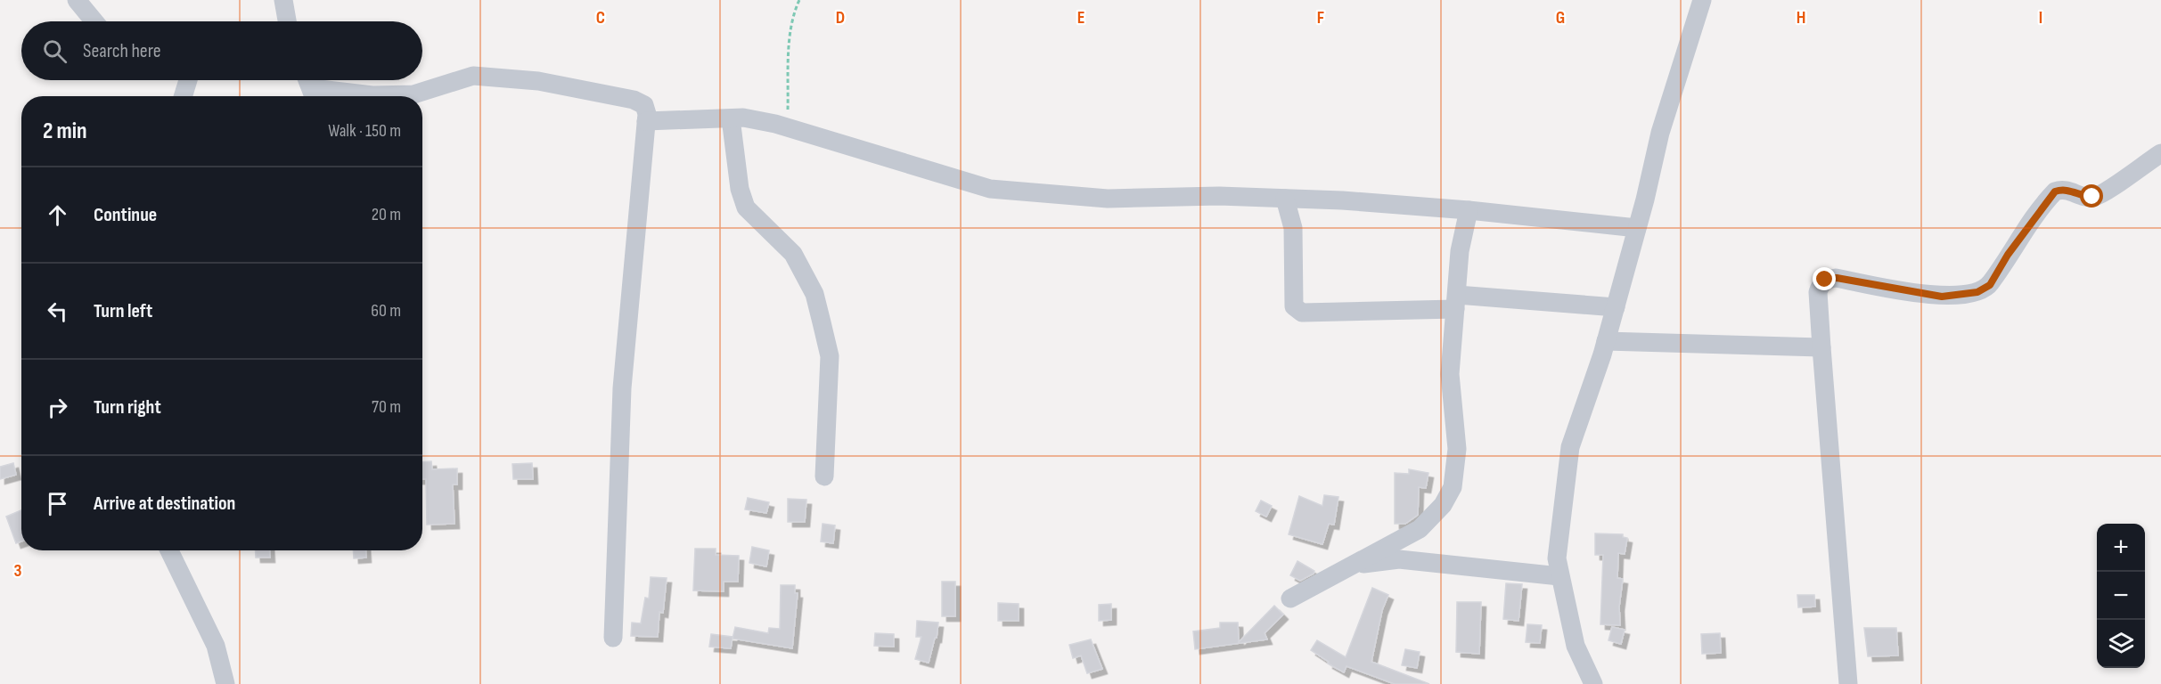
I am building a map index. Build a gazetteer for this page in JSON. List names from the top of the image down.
{
  "page": {
    "search": "Search here",
    "heading": ["2 min", "Walk · 150 m"],
    "list": [
      ["Continue", "20 m"],
      ["Turn left", "60 m"],
      ["Turn right", "70 m"],
      "Arrive at destination"
    ],
    "map_buttons": ["+", "−"]
  },
  "grid": {
    "columns": [
      "C",
      "D",
      "E",
      "F",
      "G",
      "H",
      "I"
    ],
    "rows": ["3"]
  }
}
